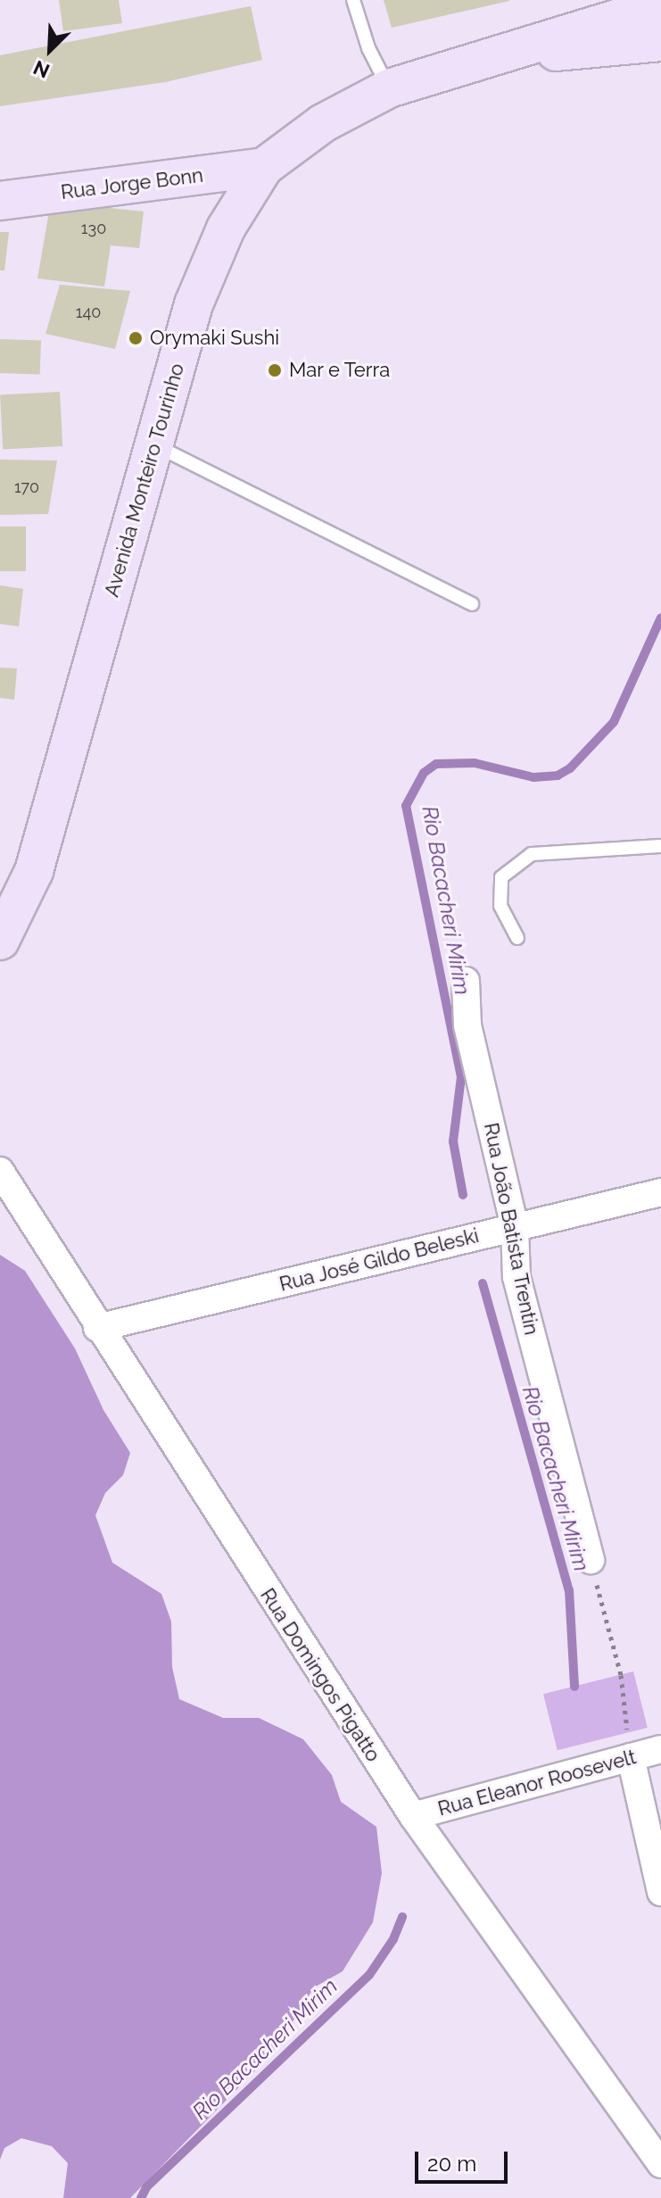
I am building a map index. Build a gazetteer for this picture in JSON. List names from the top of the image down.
{
  "streets": {
    "main road": ["Rua Jorge Bonn", "Avenida Monteiro Tourinho"],
    "street": [
      "Rua João Batista Trentin",
      "Rua José Gildo Beleski",
      "Rua Domingos Pigatto",
      "Rua Eleanor Roosevelt"
    ]
  },
  "crossings": [
    ["Rua Jorge Bonn", "Avenida Monteiro Tourinho"],
    ["Rua João Batista Trentin", "Rua José Gildo Beleski"],
    ["Rua José Gildo Beleski", "Rua Domingos Pigatto"],
    ["Rua Domingos Pigatto", "Rua Eleanor Roosevelt"]
  ],
  "water": ["Rio Bacacheri Mirim"],
  "places": ["Orymaki Sushi", "Mar e Terra"],
  "house_numbers": ["130", "140", "170"],
  "scale_bar": "20 m",
  "north": "bottom left"
}
